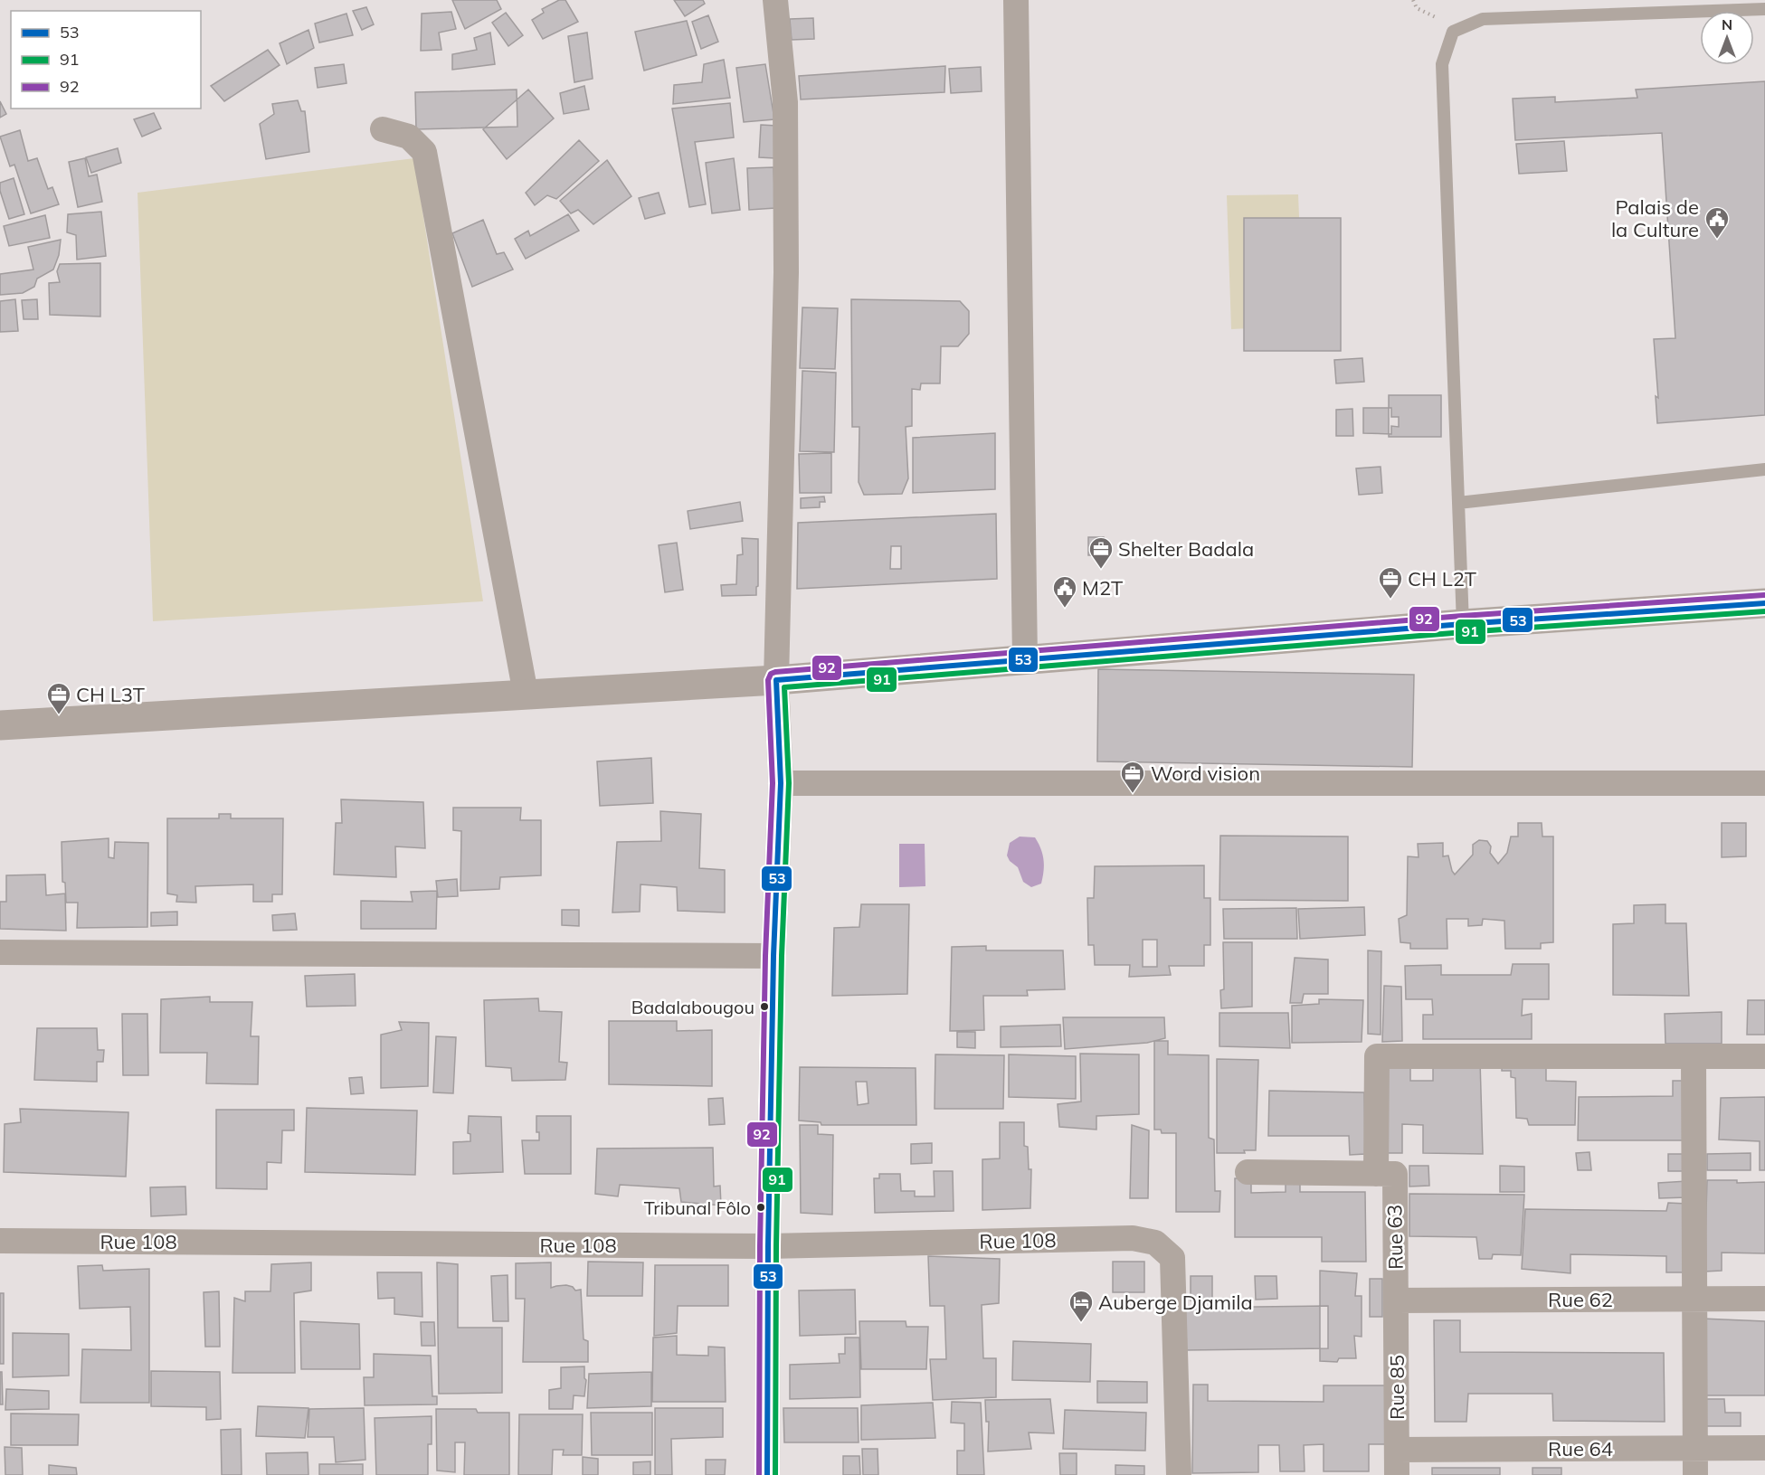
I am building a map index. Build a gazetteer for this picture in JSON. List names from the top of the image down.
{
  "streets": {
    "street": [
      "Rue 63",
      "Rue 108",
      "Rue 62",
      "Rue 85",
      "Rue 64"
    ]
  },
  "crossings": [
    ["Rue 63", "Rue 62"],
    ["Rue 63", "Rue 85"],
    ["Rue 62", "Rue 85"],
    ["Rue 85", "Rue 64"]
  ],
  "places": {
    "public building": ["Palais de la Culture", "M2T"],
    "office": [
      "Shelter Badala",
      "CH L2T",
      "CH L3T",
      "Word vision"
    ],
    "other": ["Badalabougou", "Tribunal Fôlo"],
    "hotel": ["Auberge Djamila"]
  },
  "lines": ["transit line 92", "transit line 53", "transit line 91"],
  "legend": ["53", "91", "92"],
  "north": "top"
}
